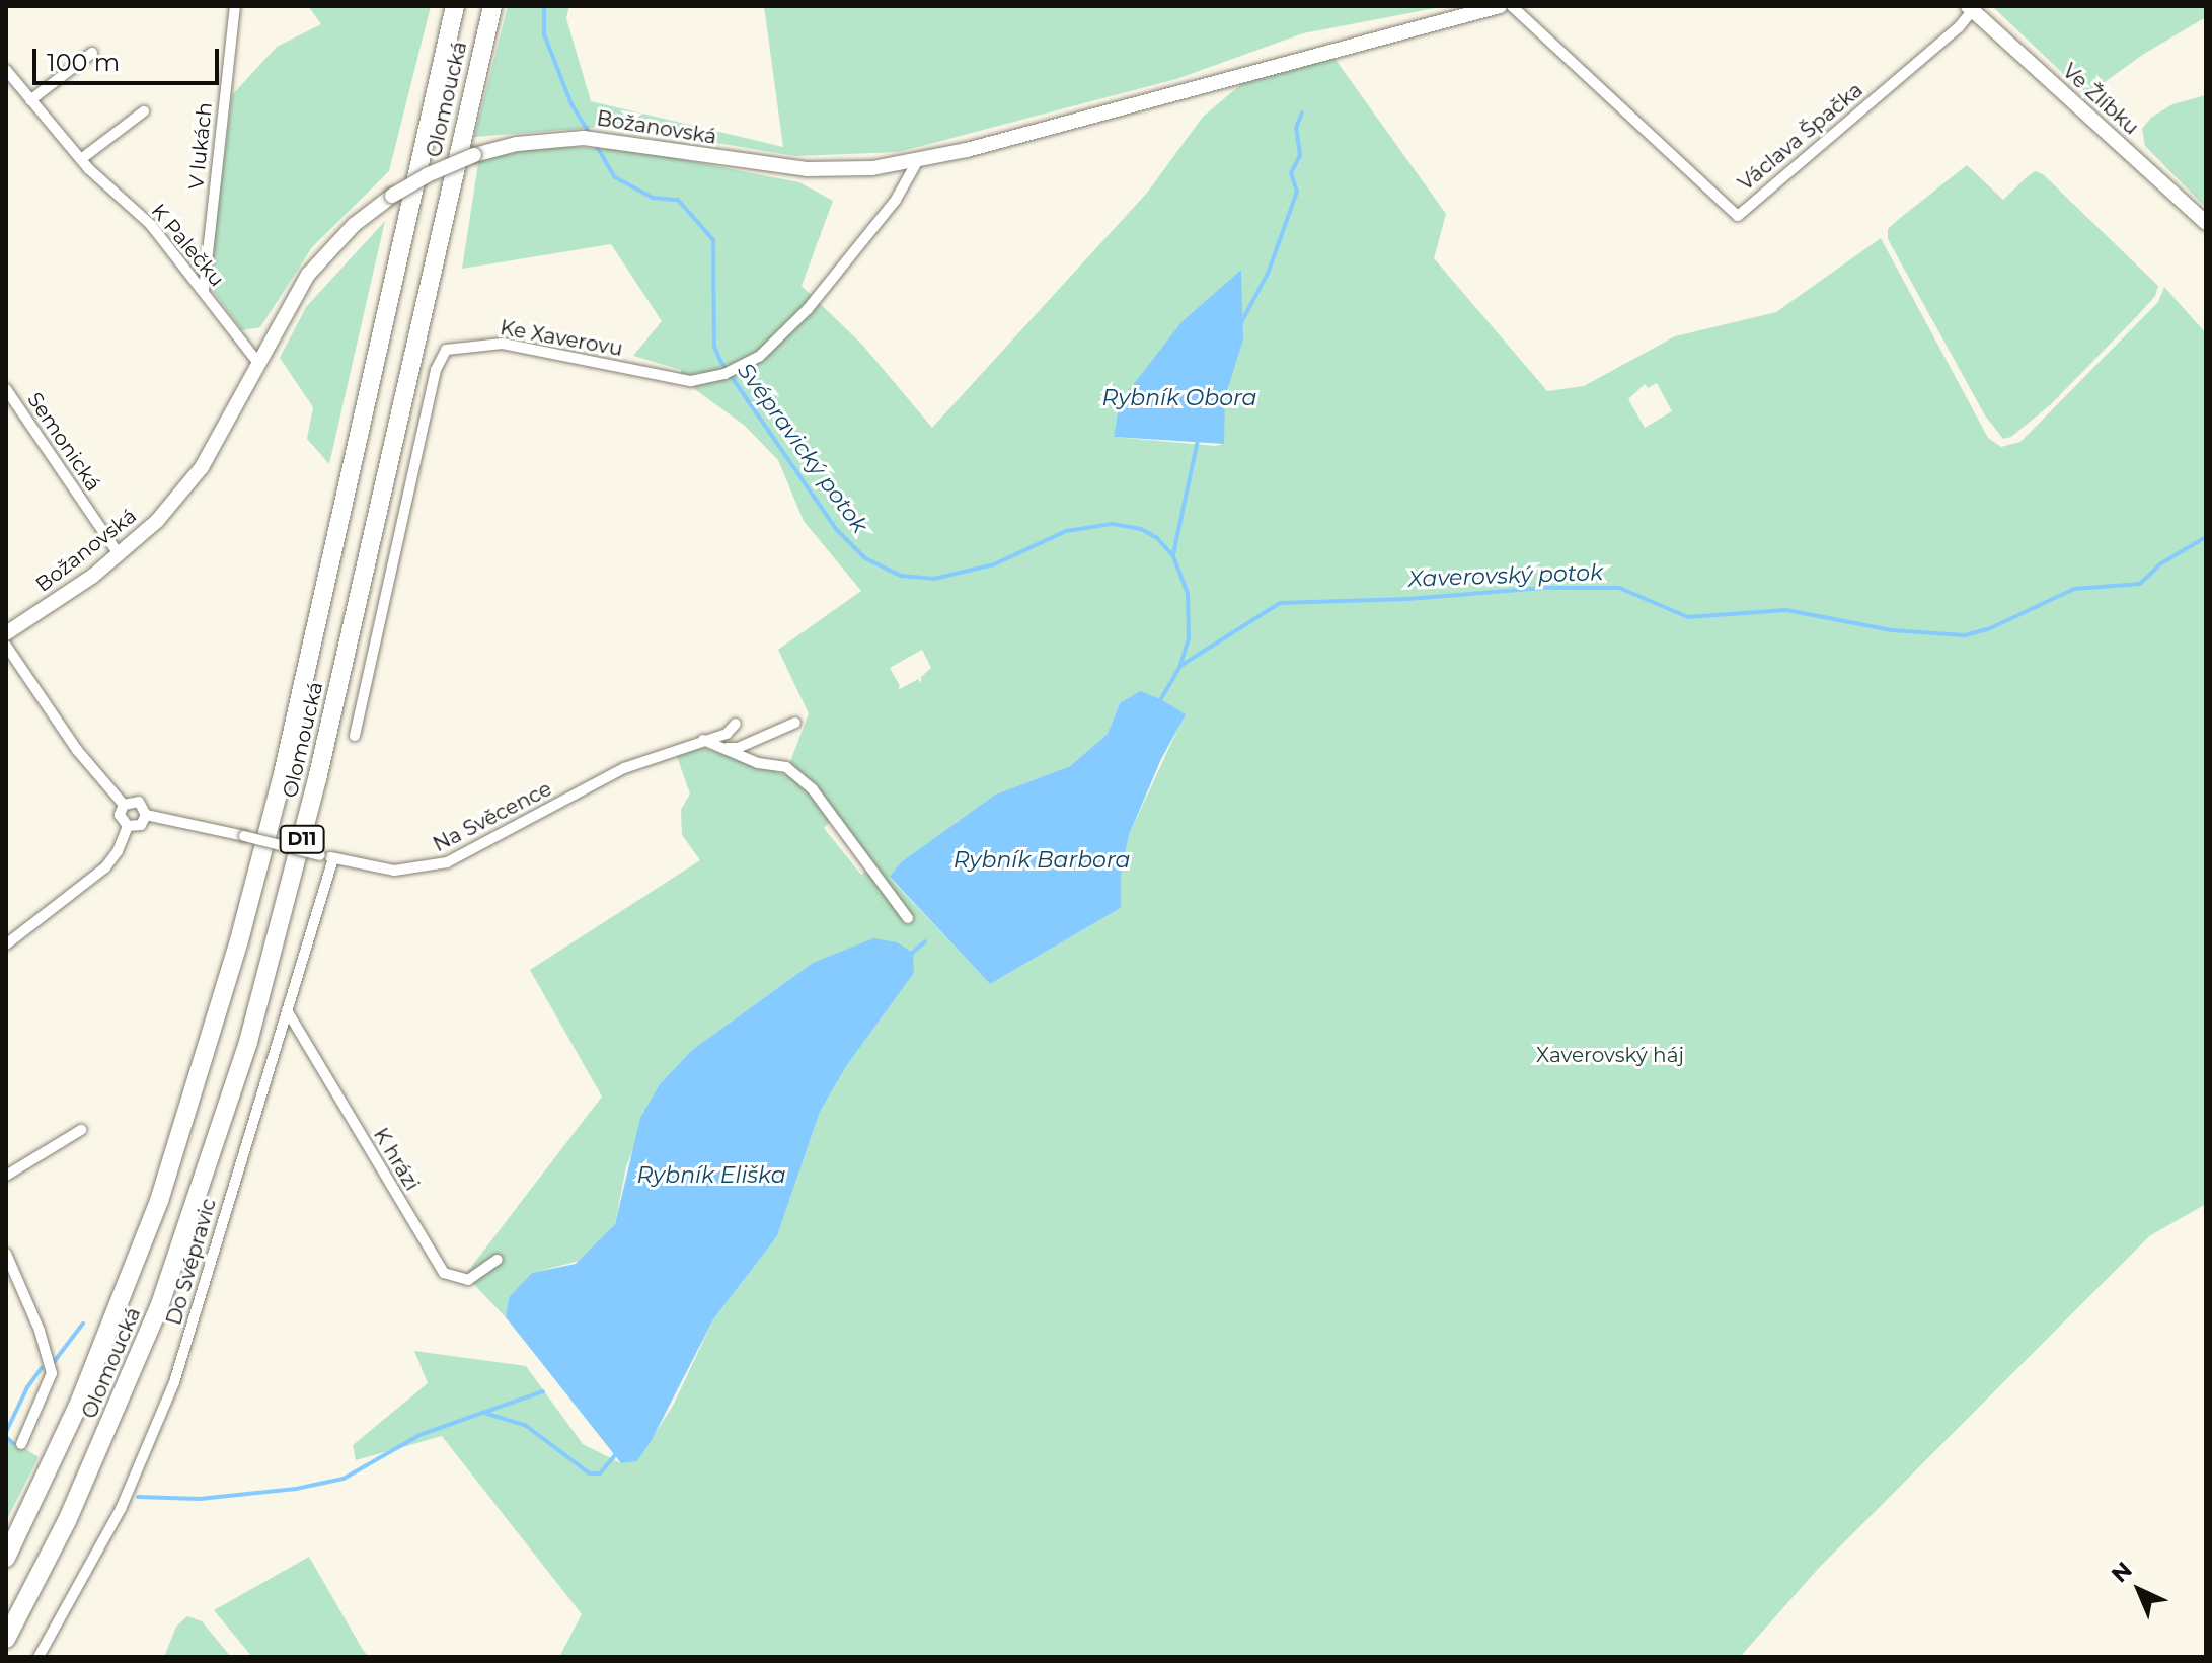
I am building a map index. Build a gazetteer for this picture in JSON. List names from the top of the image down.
{
  "streets": {
    "highway": ["Olomoucká", "D11"],
    "street": [
      "Ve Žlíbku",
      "Božanovská",
      "Václava Špačka",
      "V lukách",
      "K Palečku",
      "Ke Xaverovu",
      "Semonická",
      "Na Svěcence",
      "K hrázi",
      "Do Svépravic"
    ]
  },
  "crossings": [
    ["Ve Žlíbku", "Václava Špačka"],
    ["Božanovská", "K Palečku"],
    ["Božanovská", "Ke Xaverovu"],
    ["Božanovská", "Semonická"],
    ["V lukách", "K Palečku"],
    ["Na Svěcence", "Do Svépravic"],
    ["K hrázi", "Do Svépravic"]
  ],
  "water": [
    "Rybník Obora",
    "Svépravický potok",
    "Xaverovský potok",
    "Rybník Barbora",
    "Rybník Eliška"
  ],
  "parks": ["Xaverovský háj"],
  "scale_bar": "100 m",
  "north": "top left"
}
